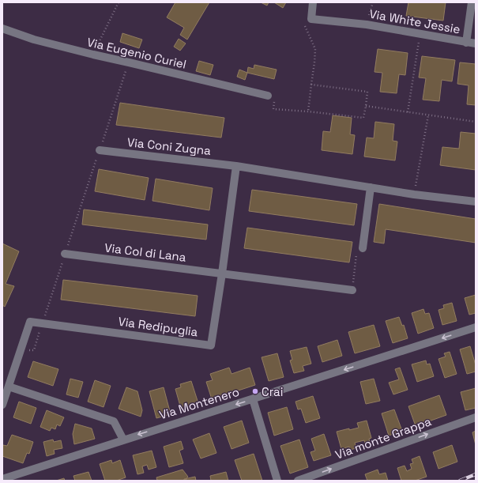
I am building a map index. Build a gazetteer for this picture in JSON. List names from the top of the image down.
{
  "streets": {
    "street": [
      "Via White Jessie",
      "Via Eugenio Curiel",
      "Via Coni Zugna",
      "Via Col di Lana",
      "Via Redipuglia",
      "Via Montenero",
      "Via monte Grappa"
    ]
  },
  "crossings": [
    ["Via Coni Zugna", "Via Redipuglia"],
    ["Via Col di Lana", "Via Redipuglia"]
  ],
  "one_way": ["Via Montenero", "Via monte Grappa"],
  "places": ["Crai"]
}
